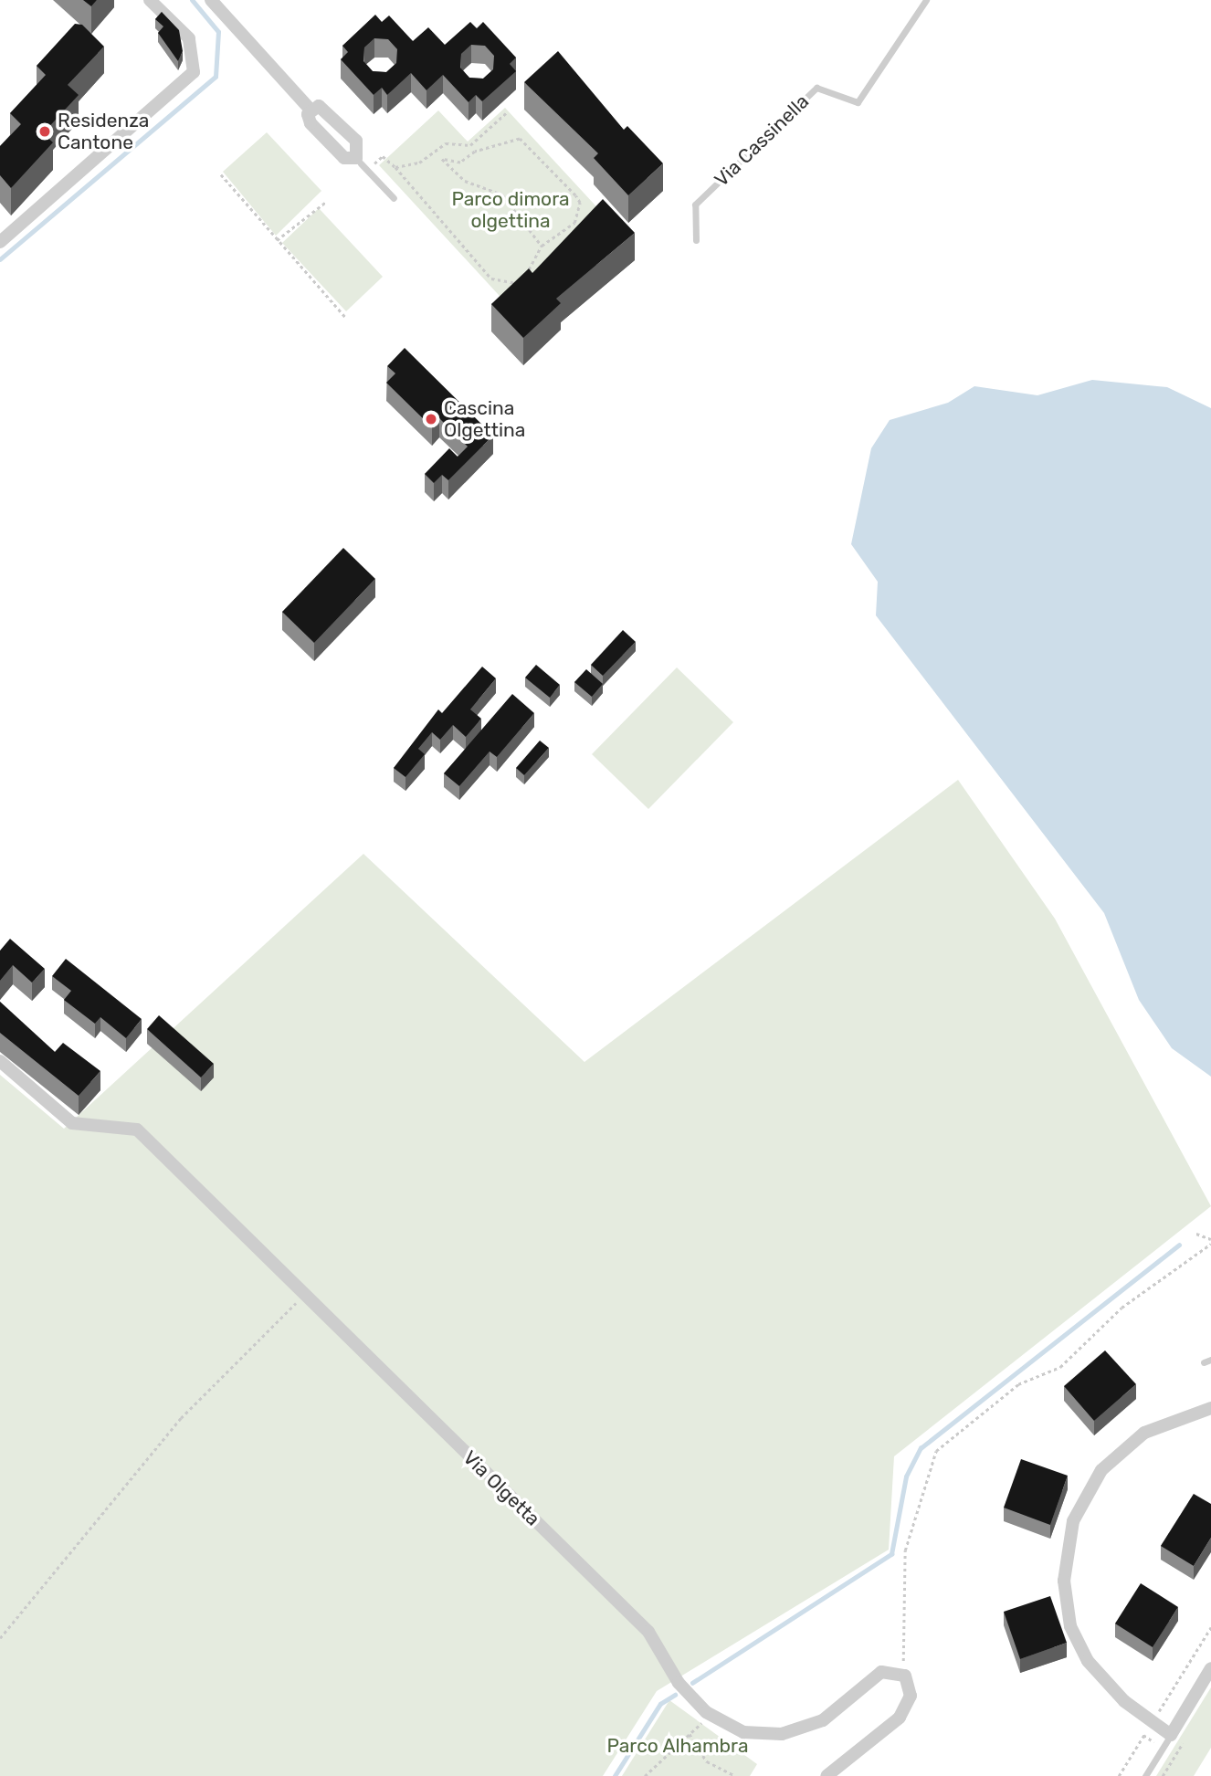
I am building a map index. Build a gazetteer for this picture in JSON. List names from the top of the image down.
{
  "streets": {
    "street": ["Via Olgetta"],
    "lane": ["Via Cassinella"]
  },
  "parks": ["Parco dimora olgettina", "Parco Alhambra"],
  "places": ["Residenza Cantone", "Cascina Olgettina"]
}
